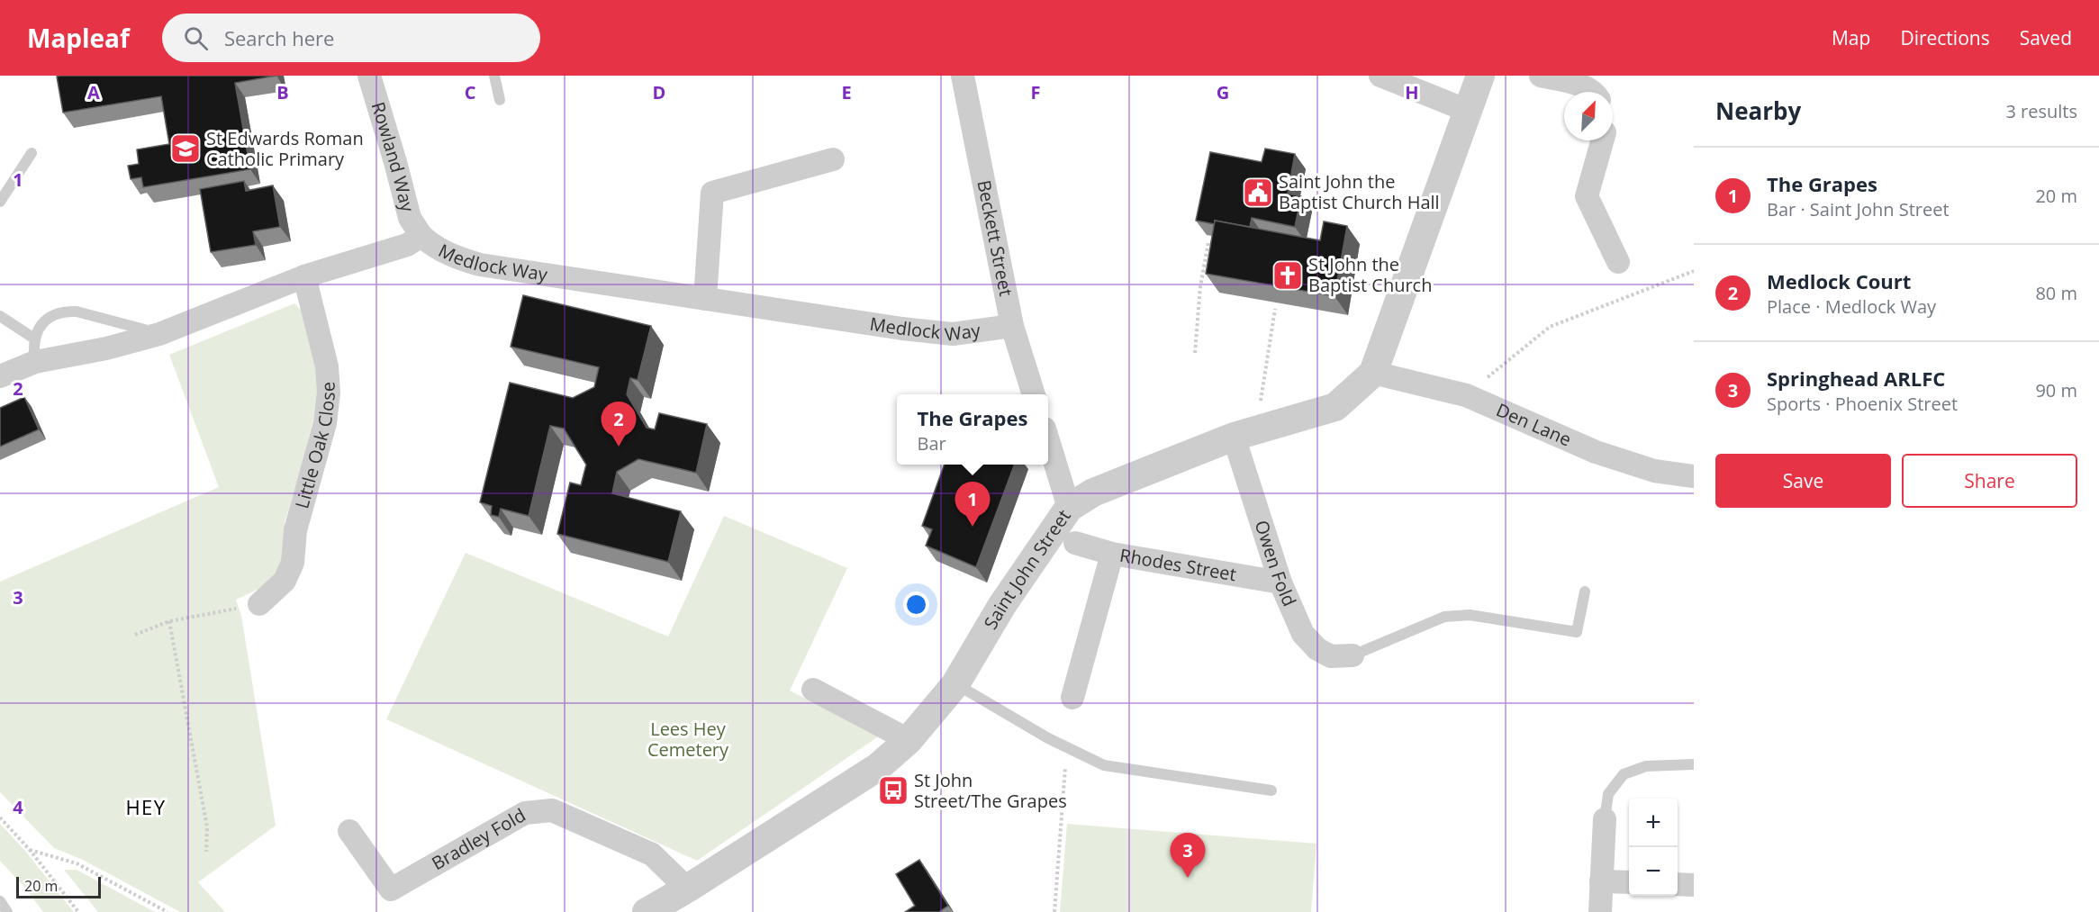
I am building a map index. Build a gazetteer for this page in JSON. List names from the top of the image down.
{
  "streets": {
    "street": [
      "Rowland Way",
      "Beckett Street",
      "Medlock Way",
      "Den Lane",
      "Little Oak Close",
      "Owen Fold",
      "Rhodes Street",
      "Saint John Street",
      "Bradley Fold"
    ]
  },
  "crossings": [
    ["Rowland Way", "Medlock Way"],
    ["Beckett Street", "Medlock Way"],
    ["Medlock Way", "Little Oak Close"],
    ["Den Lane", "Saint John Street"],
    ["Owen Fold", "Rhodes Street"],
    ["Owen Fold", "Saint John Street"],
    ["Saint John Street", "Bradley Fold"]
  ],
  "districts": ["HEY"],
  "parks": ["Lees Hey Cemetery"],
  "places": {
    "school or university": ["St Edwards Roman Catholic Primary"],
    "public building": ["Saint John the Baptist Church Hall"],
    "church": ["St John the Baptist Church"],
    "bus stop": ["St John Street/The Grapes"]
  },
  "scale_bar": "20 m",
  "north": "top right",
  "page": {
    "header": "Mapleaf",
    "search": "Search here",
    "nav": ["Map", "Directions", "Saved"],
    "heading": ["Nearby", "3 results"],
    "list": [
      {
        "mark": "1",
        "name": "The Grapes",
        "note": "Bar · Saint John Street",
        "value": "20 m"
      },
      {
        "mark": "2",
        "name": "Medlock Court",
        "note": "Place · Medlock Way",
        "value": "80 m"
      },
      {
        "mark": "3",
        "name": "Springhead ARLFC",
        "note": "Sports · Phoenix Street",
        "value": "90 m"
      }
    ],
    "popup": ["The Grapes", "Bar"],
    "pins": ["2", "1", "3"],
    "buttons": ["Save", "Share"],
    "map_buttons": ["+", "−"],
    "scale": "20 m"
  },
  "grid": {
    "columns": [
      "A",
      "B",
      "C",
      "D",
      "E",
      "F",
      "G",
      "H"
    ],
    "rows": [
      "1",
      "2",
      "3",
      "4"
    ]
  }
}
